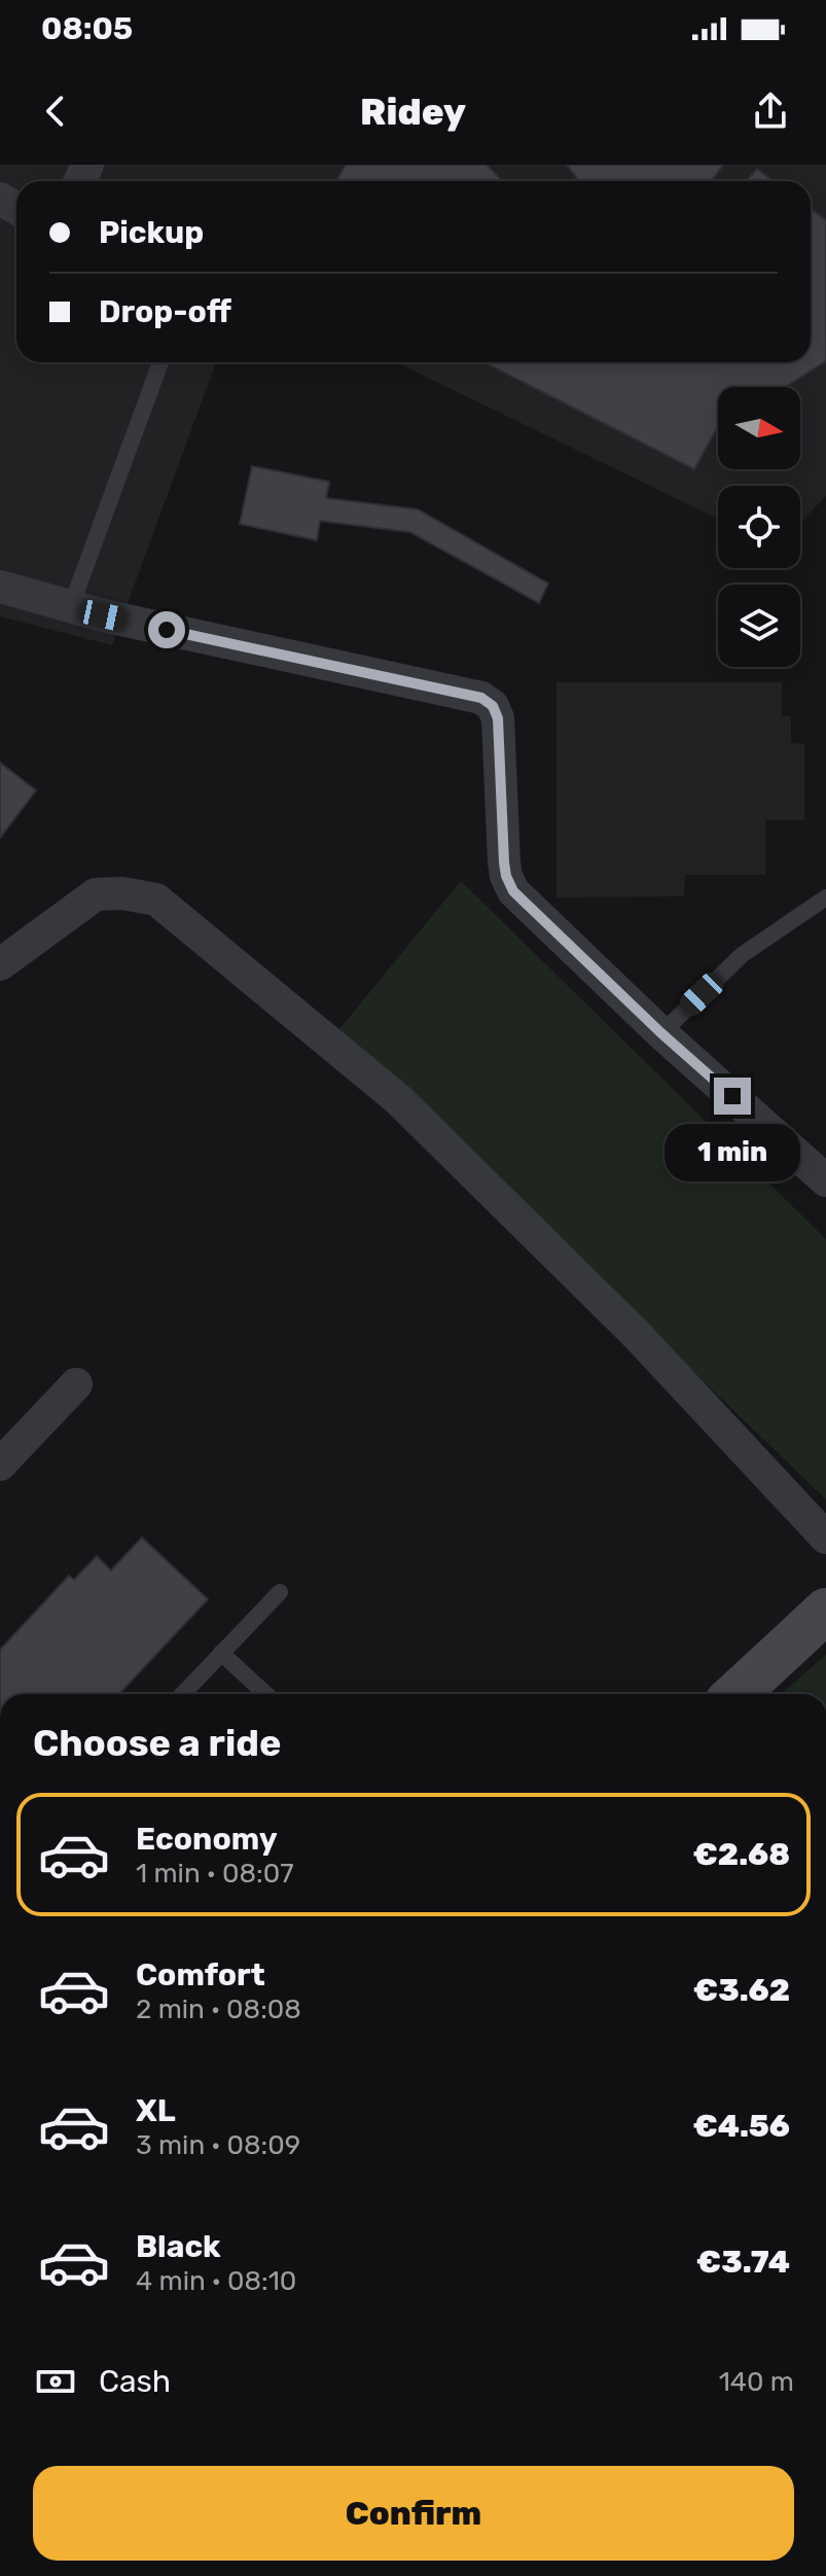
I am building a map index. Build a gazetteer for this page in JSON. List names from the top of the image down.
{
  "north": "right",
  "page": {
    "status": "08:05",
    "header": "Ridey",
    "banner": ["Pickup", "Drop-off"],
    "bubble": "1 min",
    "heading": "Choose a ride",
    "list": [
      {
        "name": "Economy",
        "note": "1 min · 08:07",
        "value": "€2.68"
      },
      {
        "name": "Comfort",
        "note": "2 min · 08:08",
        "value": "€3.62"
      },
      {
        "name": "XL",
        "note": "3 min · 08:09",
        "value": "€4.56"
      },
      {
        "name": "Black",
        "note": "4 min · 08:10",
        "value": "€3.74"
      }
    ],
    "pay": ["Cash", "140 m"],
    "buttons": "Confirm"
  }
}
